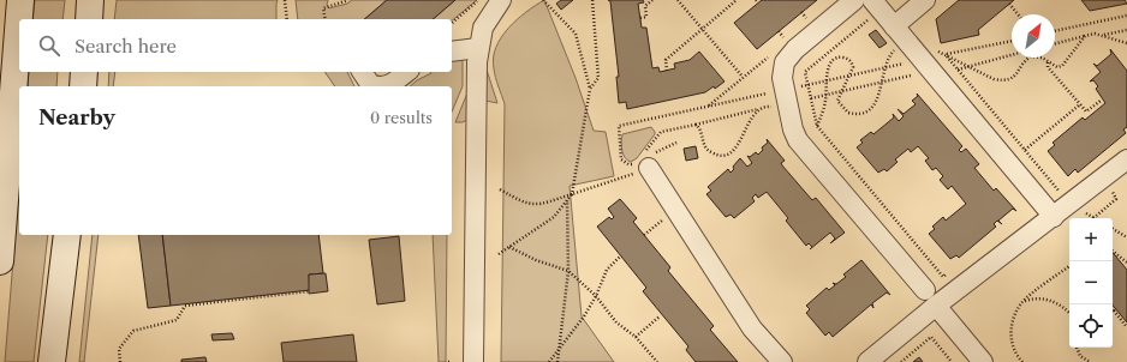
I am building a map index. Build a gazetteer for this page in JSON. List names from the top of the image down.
{
  "north": "top right",
  "page": {
    "search": "Search here",
    "heading": ["Nearby", "0 results"],
    "map_buttons": ["+", "−"]
  }
}
